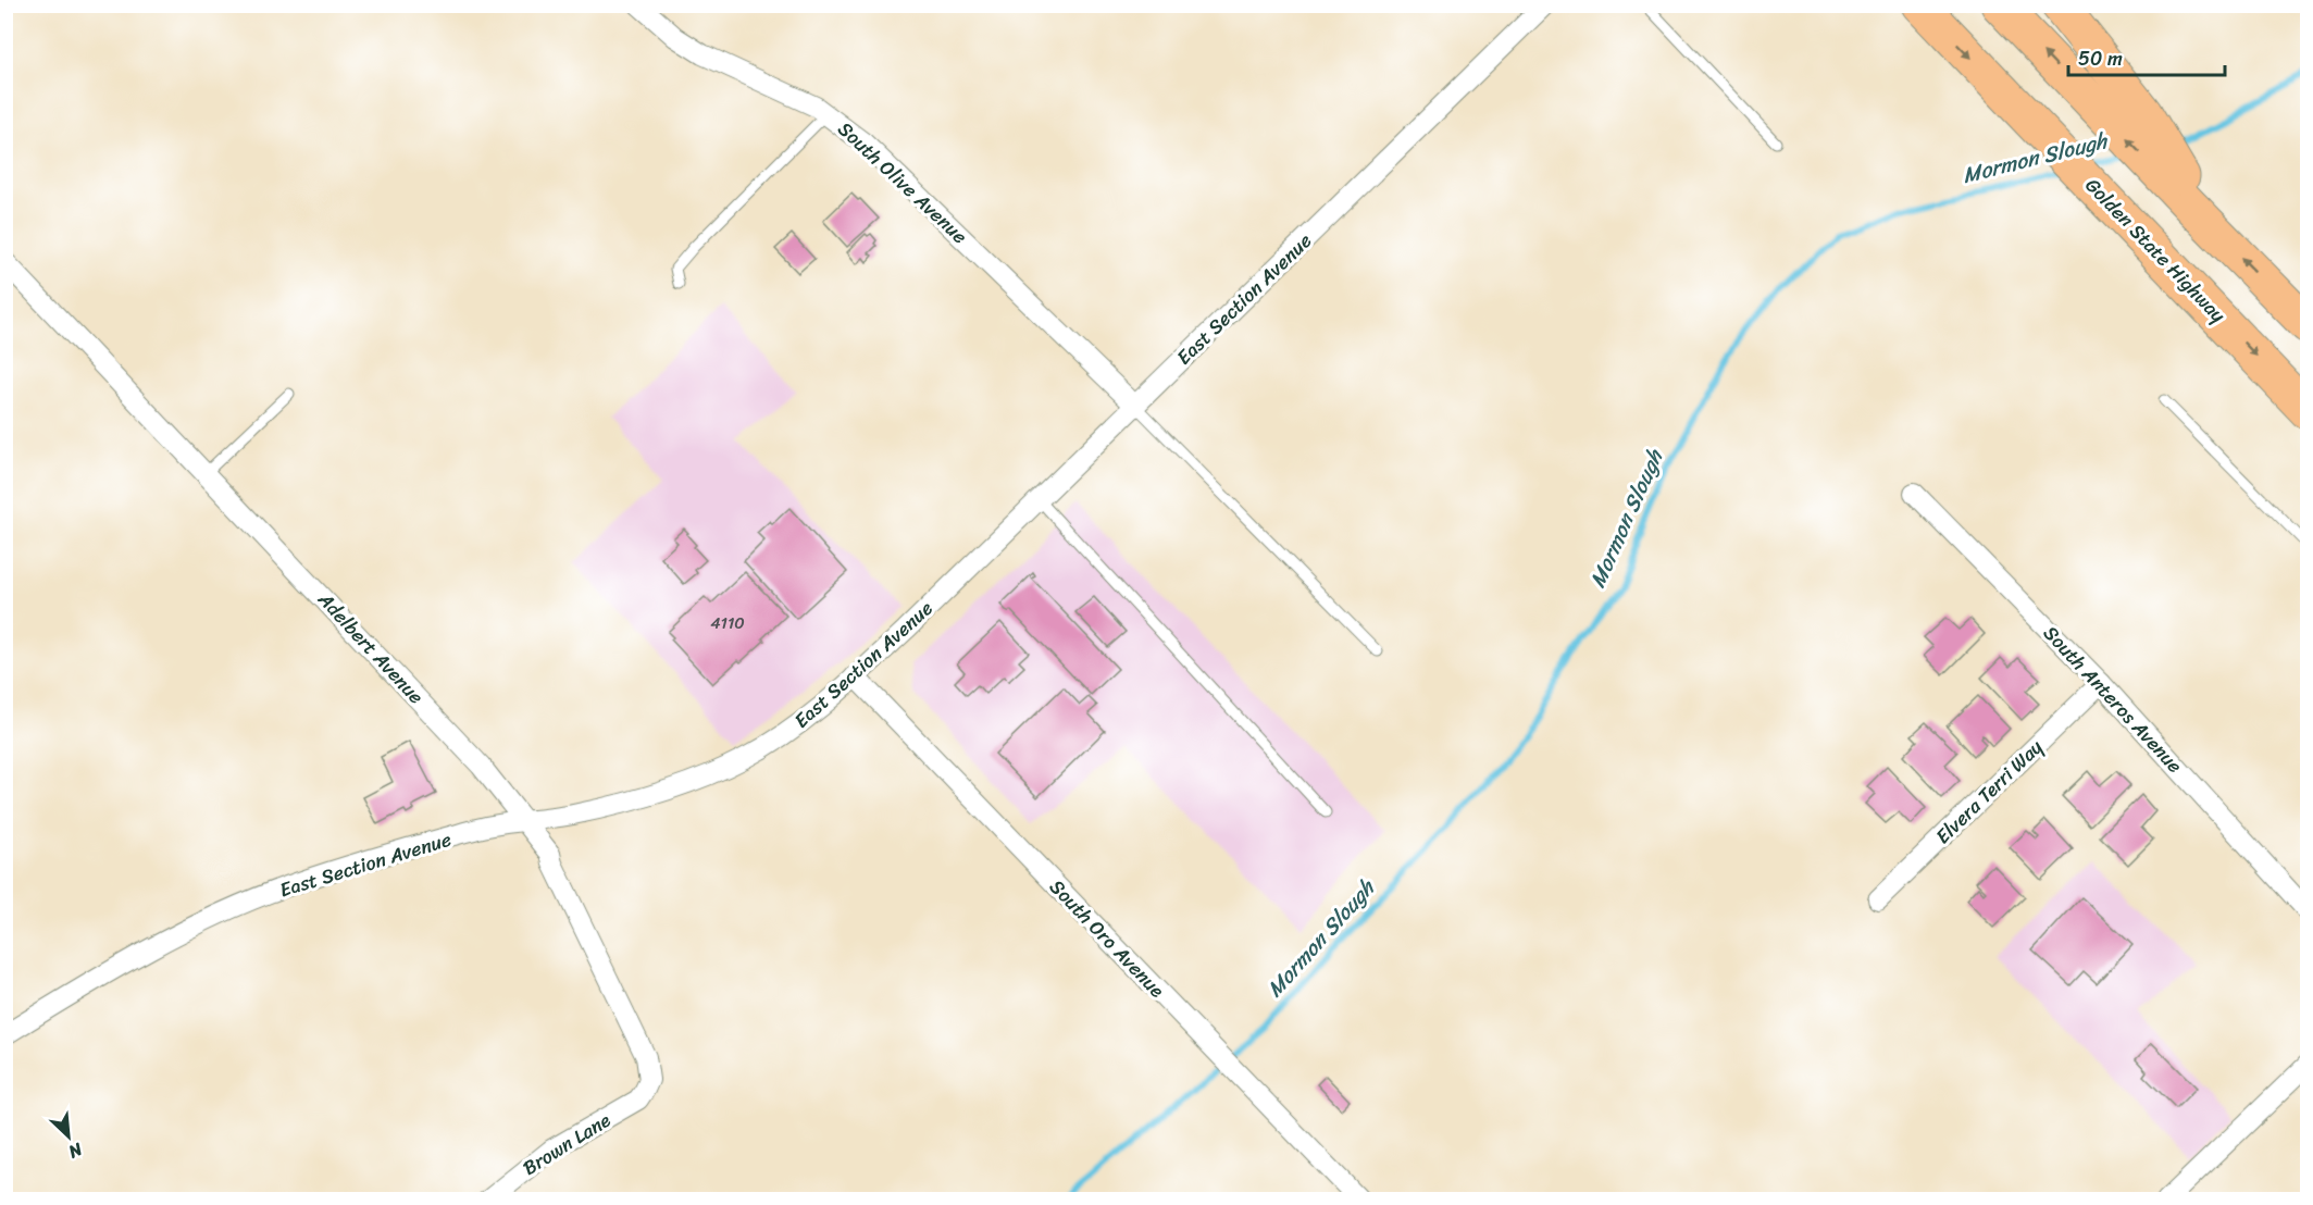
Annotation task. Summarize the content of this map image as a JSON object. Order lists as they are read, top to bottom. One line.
{"streets":{"highway":["Golden State Highway"],"street":["South Olive Avenue","East Section Avenue","Adelbert Avenue","South Anteros Avenue","Elvera Terri Way","South Oro Avenue","Brown Lane"]},"crossings":[["South Olive Avenue","East Section Avenue"],["East Section Avenue","Adelbert Avenue"],["East Section Avenue","South Oro Avenue"],["Adelbert Avenue","Brown Lane"],["South Anteros Avenue","Elvera Terri Way"]],"water":["Mormon Slough"],"house_numbers":["4110"],"scale_bar":"50 m","north":"bottom right"}
